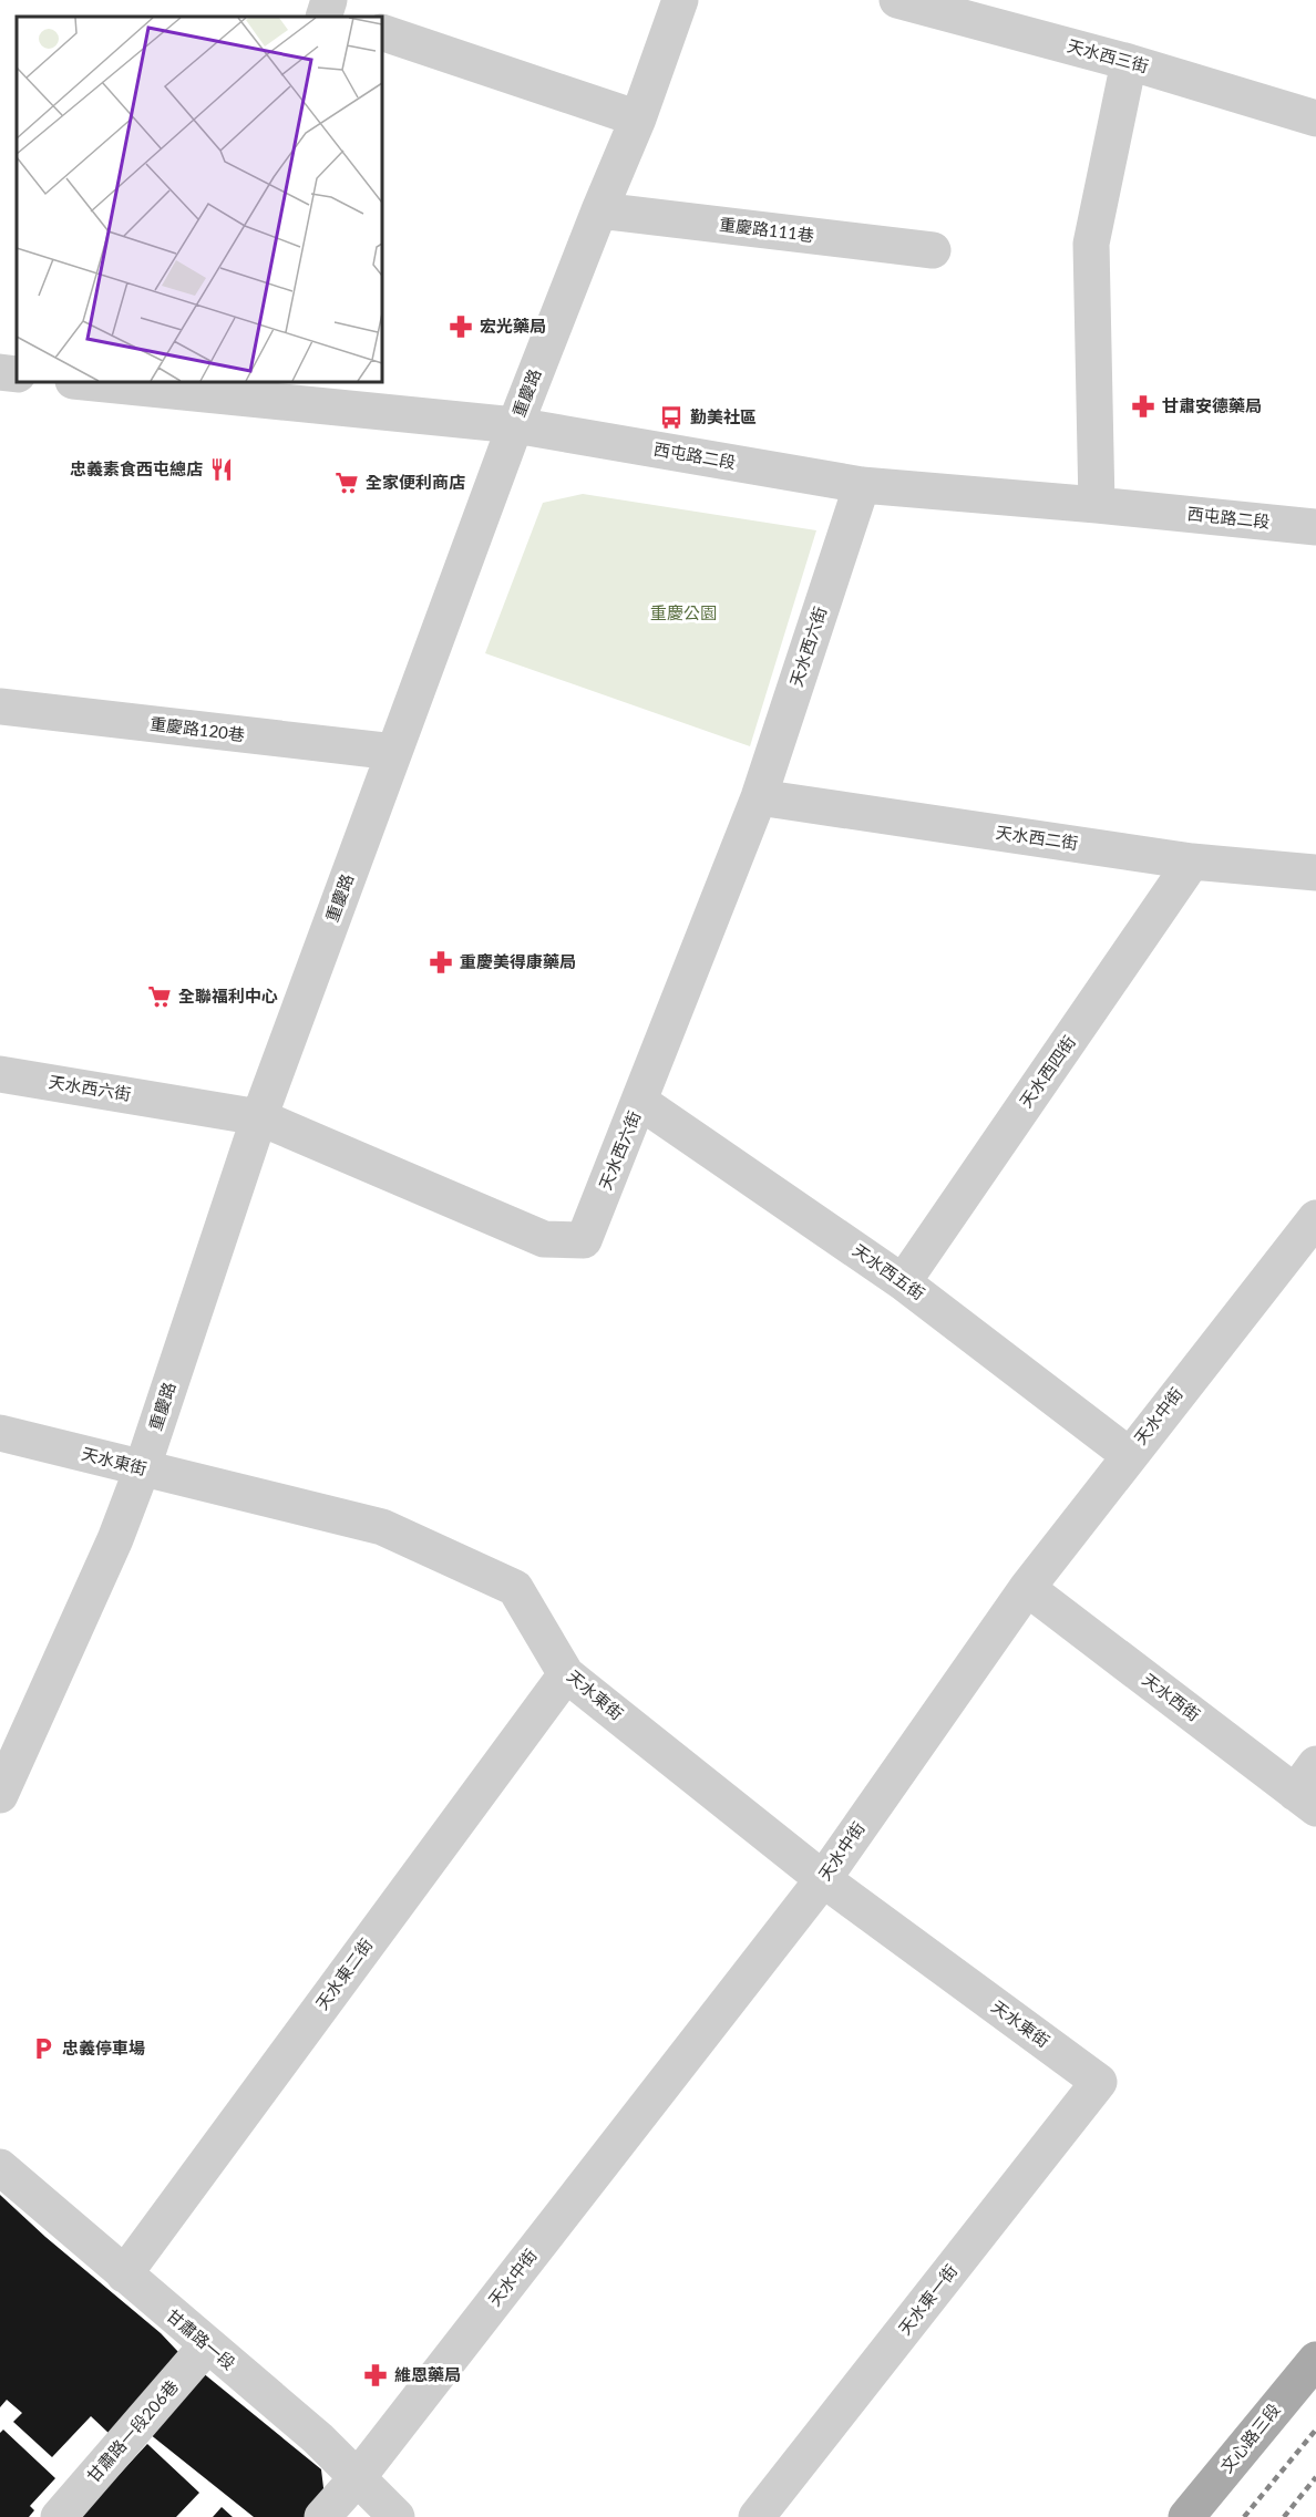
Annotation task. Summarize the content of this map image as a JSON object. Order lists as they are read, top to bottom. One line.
{"streets":{"main road":["文心路三段"],"street":["天水西三街","重慶路111巷","重慶路","西屯路二段","天水西六街","重慶路120巷","天水西二街","天水西四街","天水西五街","天水中街","天水東街","天水西街","天水東二街","天水東一街","甘肅路一段","甘肅路一段206巷"]},"crossings":[["重慶路111巷","重慶路"],["重慶路","西屯路二段"],["重慶路","天水西六街"],["重慶路","重慶路120巷"],["重慶路","天水東街"],["西屯路二段","天水西六街"],["天水西六街","天水西二街"],["天水西六街","天水西五街"],["天水西二街","天水西四街"],["天水西四街","天水西五街"],["天水西五街","天水中街"],["天水中街","天水東街"],["天水中街","天水西街"],["天水中街","甘肅路一段"],["天水東街","天水東二街"],["天水東街","天水東一街"],["天水東二街","甘肅路一段"],["甘肅路一段","甘肅路一段206巷"]],"parks":["重慶公園"],"places":{"pharmacy":["宏光藥局","甘肅安德藥局","重慶美得康藥局","維恩藥局"],"bus stop":["勤美社區"],"restaurant":["忠義素食西屯總店"],"supermarket":["全家便利商店","全聯福利中心"],"parking":["忠義停車場"]}}
